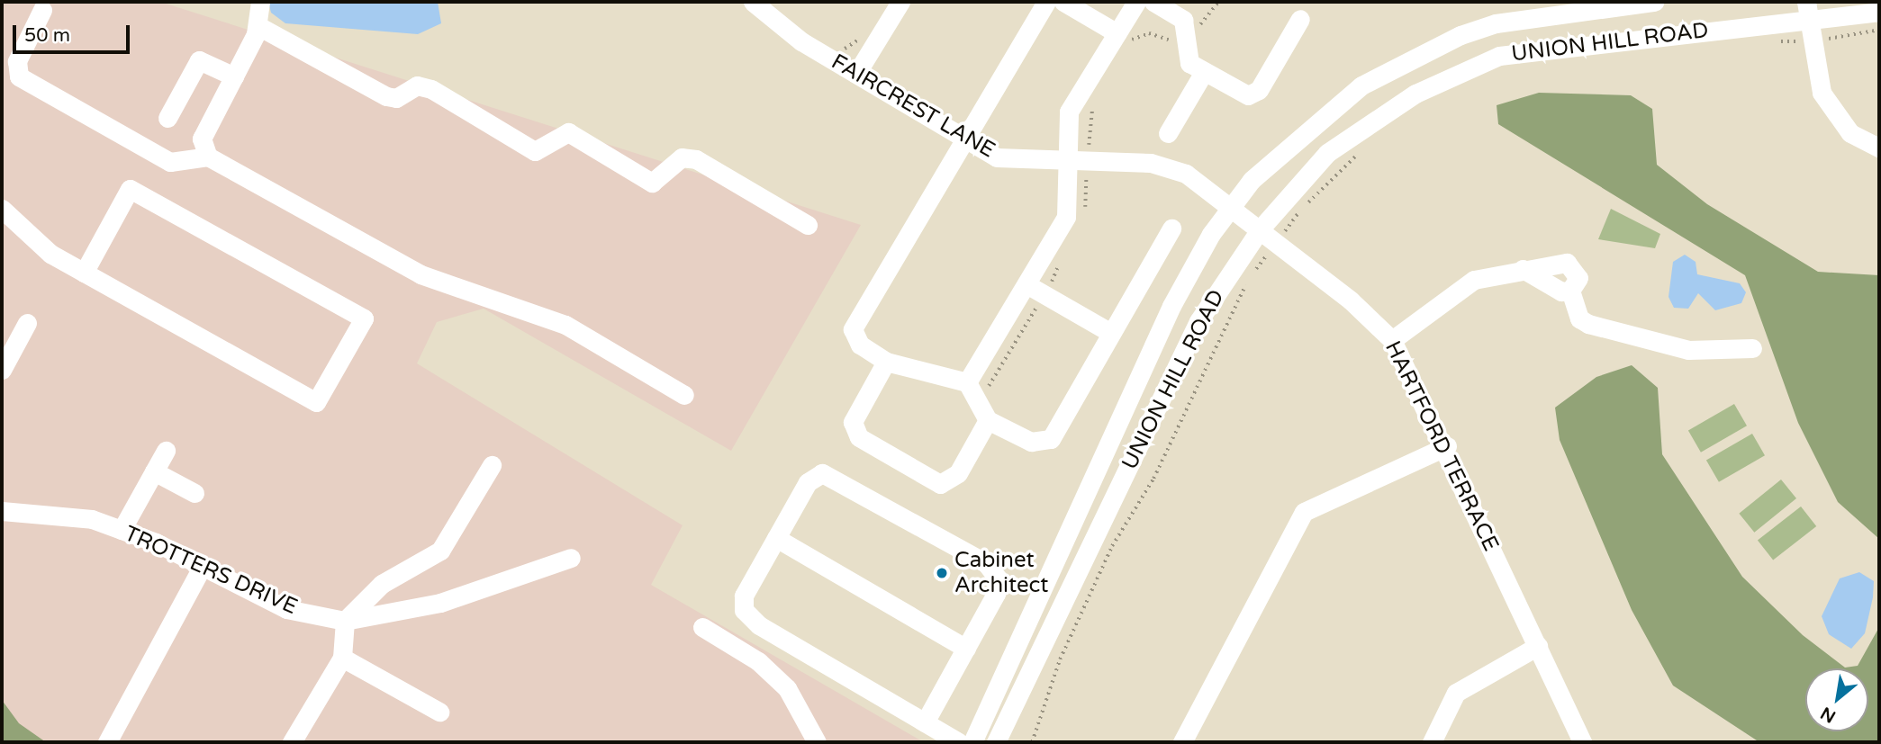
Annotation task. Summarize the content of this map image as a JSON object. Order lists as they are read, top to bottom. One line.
{"streets":{"street":["UNION HILL ROAD","FAIRCREST LANE","HARTFORD TERRACE","TROTTERS DRIVE"]},"crossings":[["UNION HILL ROAD","FAIRCREST LANE"],["UNION HILL ROAD","HARTFORD TERRACE"],["FAIRCREST LANE","HARTFORD TERRACE"]],"places":["Cabinet Architect"],"scale_bar":"50 m","north":"bottom left"}
